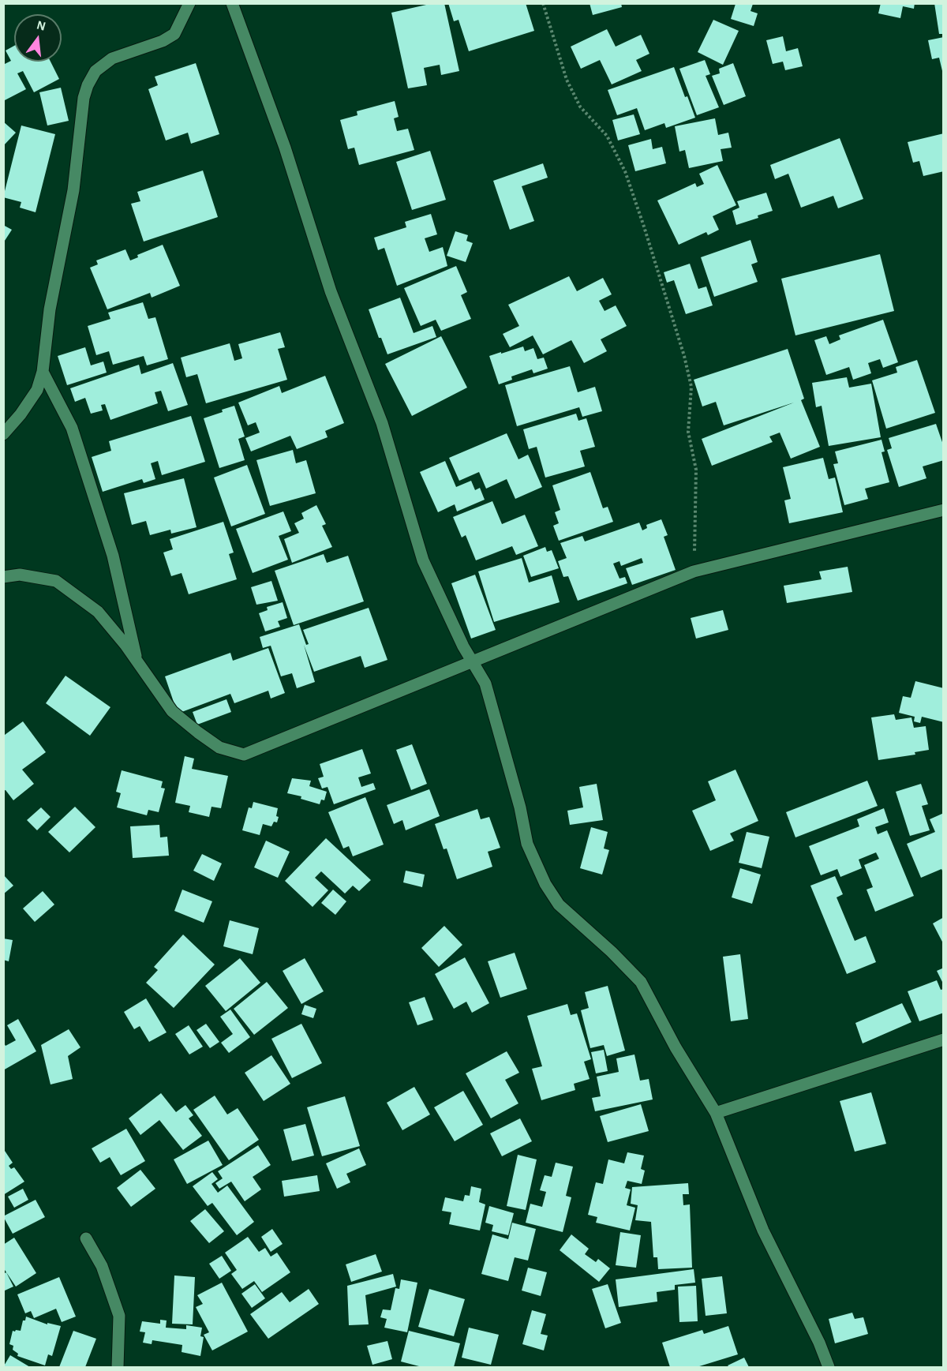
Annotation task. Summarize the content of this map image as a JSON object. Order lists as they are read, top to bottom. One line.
{"north":"top"}
